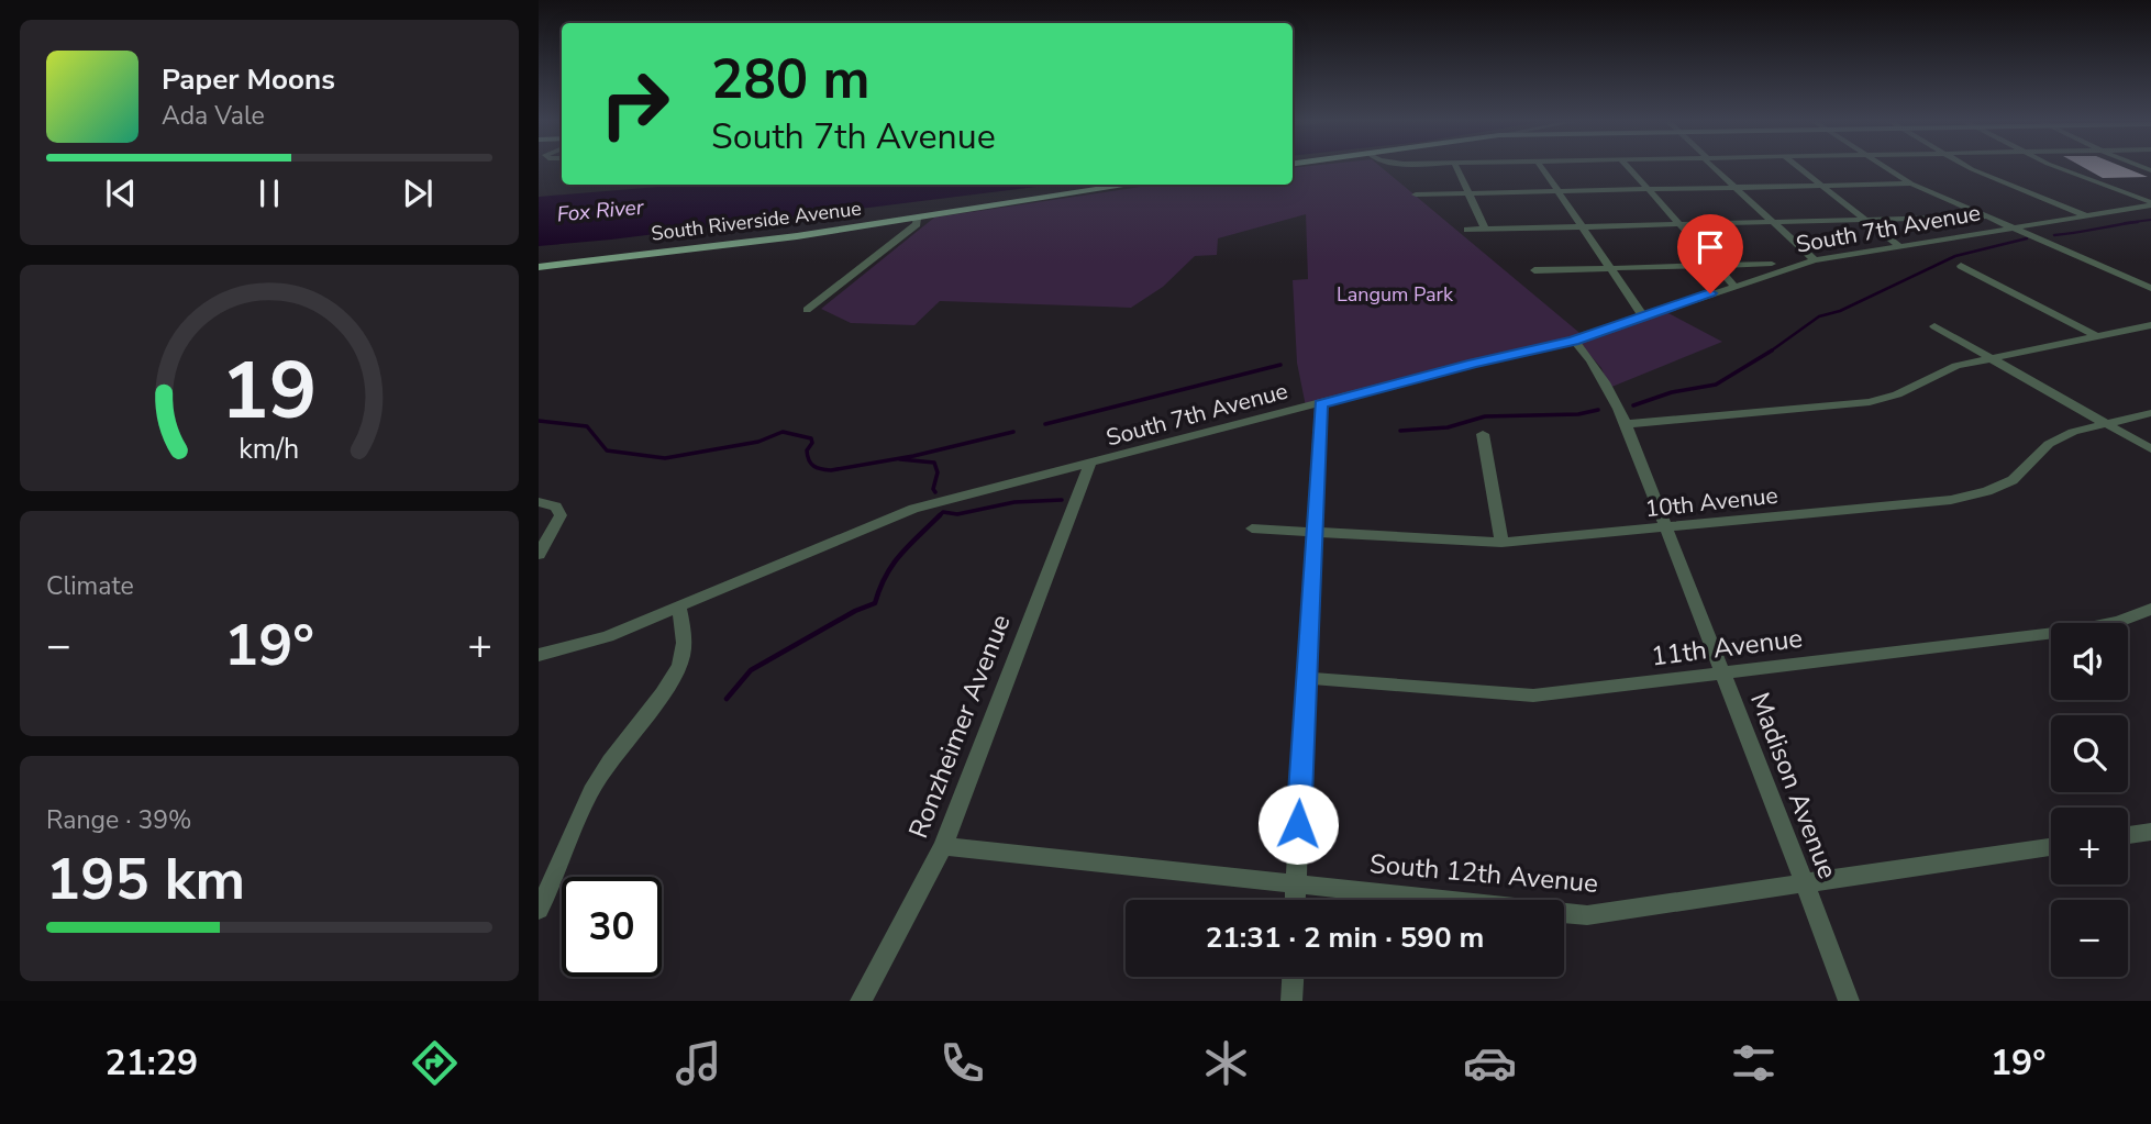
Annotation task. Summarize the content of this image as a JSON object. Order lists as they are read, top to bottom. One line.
{"streets":{"main road":["South Riverside Avenue"],"street":["South 7th Avenue","10th Avenue","11th Avenue","Ronzheimer Avenue","Madison Avenue","South 12th Avenue"]},"crossings":[["South 7th Avenue","Ronzheimer Avenue"],["South 7th Avenue","Madison Avenue"],["10th Avenue","Madison Avenue"],["11th Avenue","Madison Avenue"],["Ronzheimer Avenue","South 12th Avenue"],["Madison Avenue","South 12th Avenue"]],"water":["Fox River"],"parks":["Langum Park"],"page":{"turn":["280 m","South 7th Avenue"],"song":["Paper Moons","Ada Vale"],"tile":["Climate",["Range · 39%","195 km"]],"heat":["−","19°","+"],"map_buttons":["+","−"],"limit":"30","trip":"21:31 · 2 min · 590 m","tabs":["21:29","19°"],"gauge":["19","km/h"]}}
